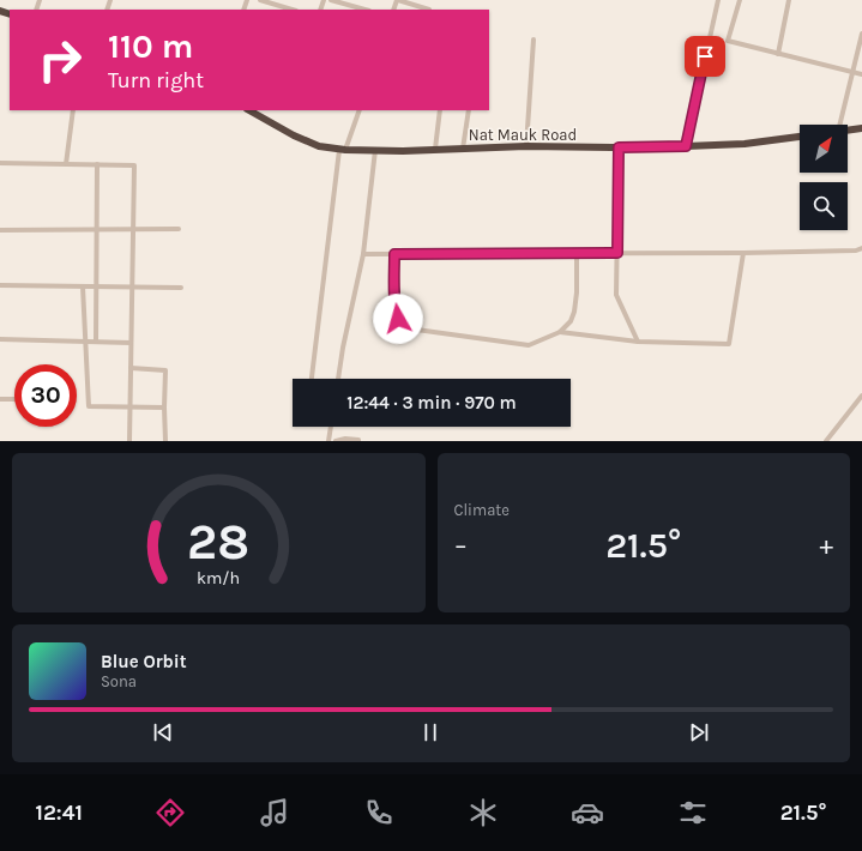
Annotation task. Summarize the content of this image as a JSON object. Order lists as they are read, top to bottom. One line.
{"streets":{"highway":["Nat Mauk Road"]},"north":"top right","page":{"turn":["110 m","Turn right"],"limit":"30","trip":"12:44 · 3 min · 970 m","tile":"Climate","heat":["−","21.5°","+"],"song":["Blue Orbit","Sona"],"tabs":["12:41","21.5°"],"gauge":["28","km/h"]}}
